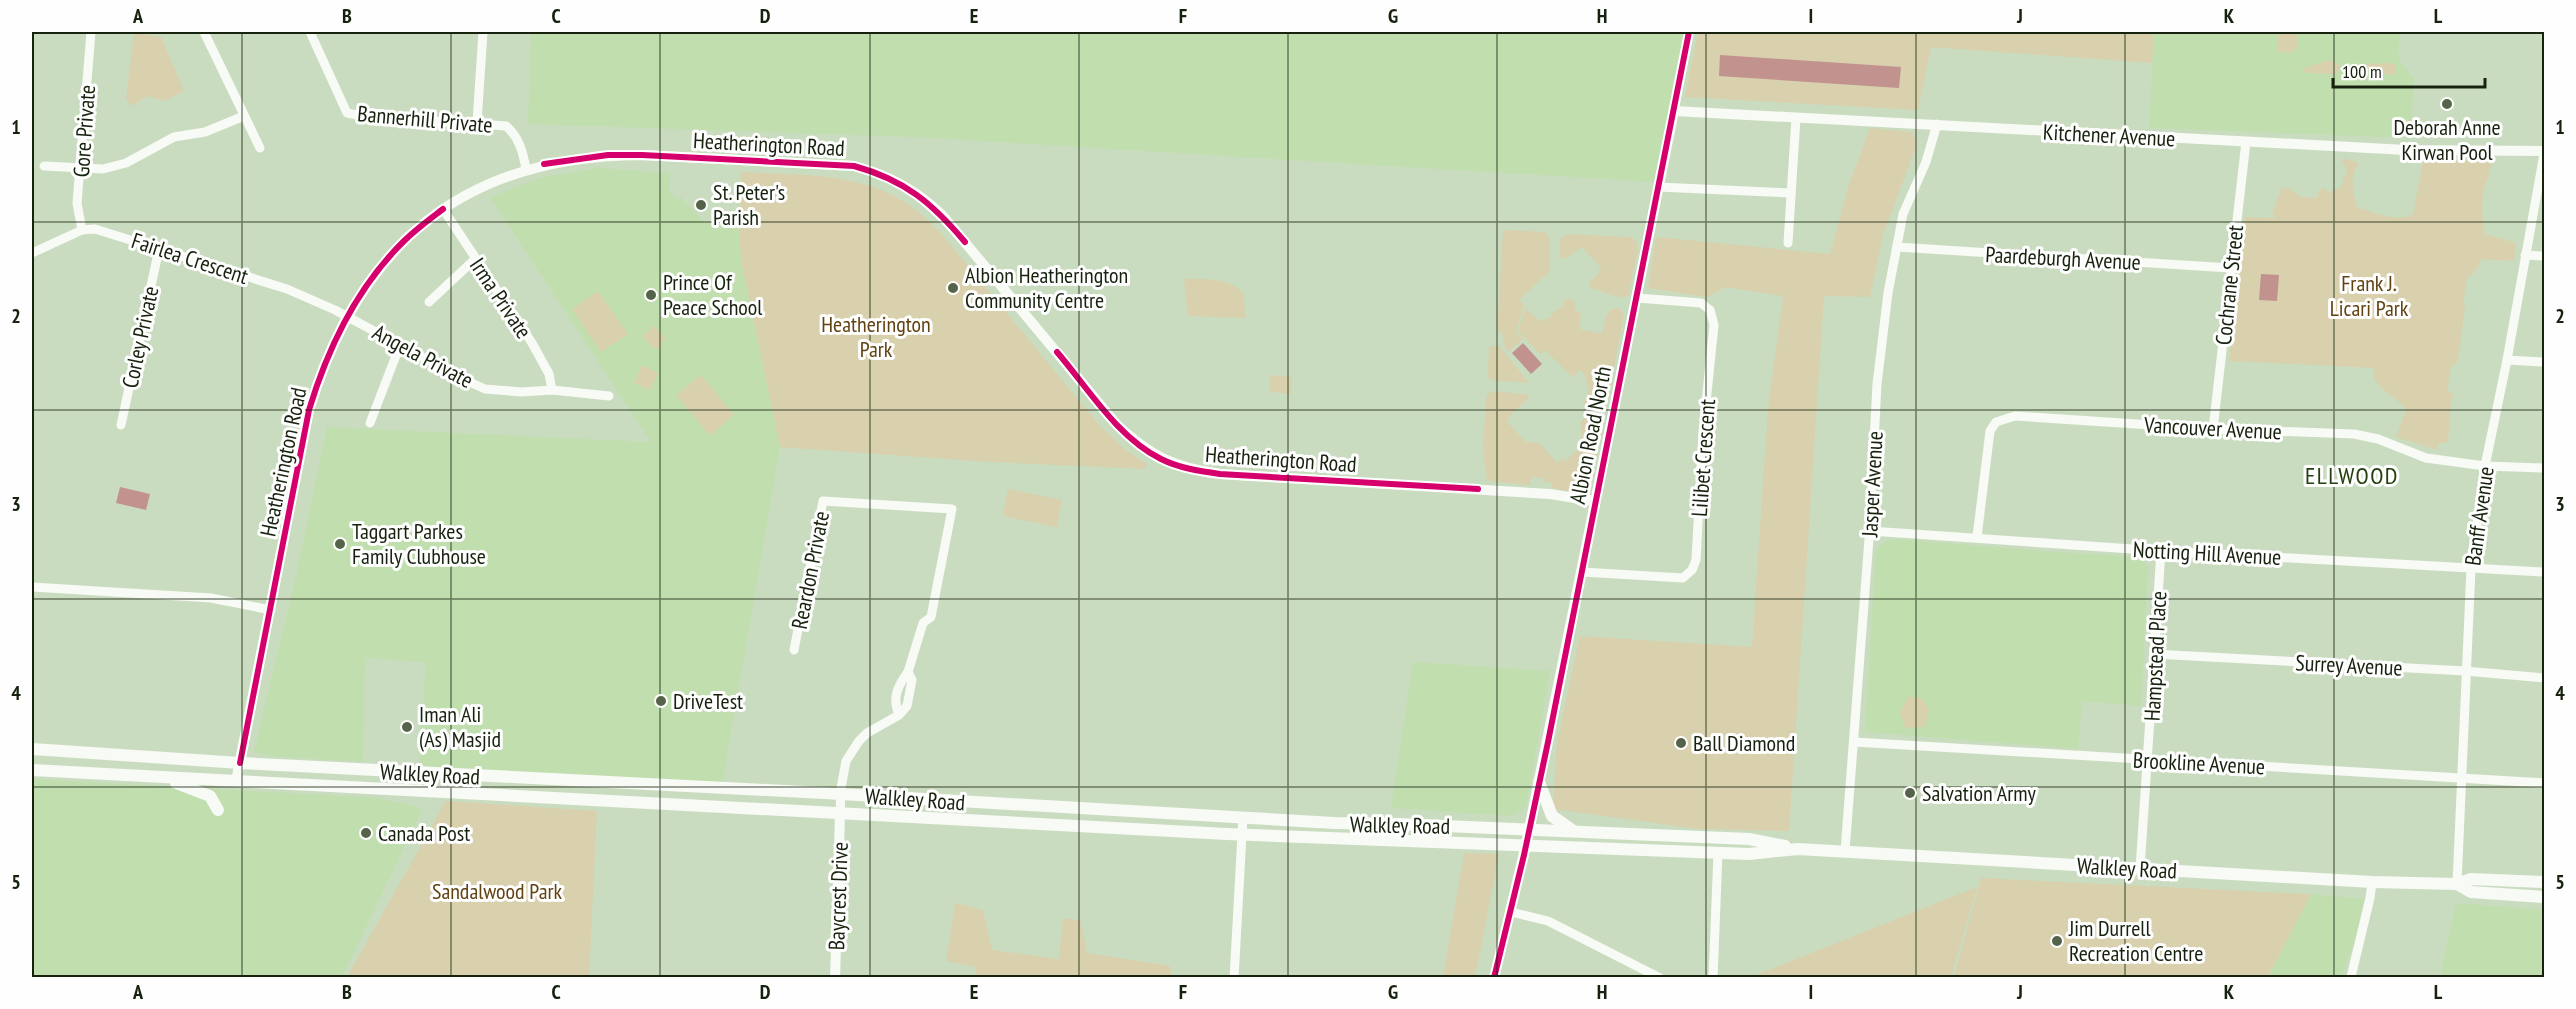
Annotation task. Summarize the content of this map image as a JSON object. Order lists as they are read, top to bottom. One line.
{"streets":{"main road":["Walkley Road"],"street":["Bannerhill Private","Gore Private","Kitchener Avenue","Heatherington Road","Fairlea Crescent","Paardeburgh Avenue","Cochrane Street","Irma Private","Corley Private","Angela Private","Vancouver Avenue","Albion Road North","Lilibet Crescent","Jasper Avenue","Banff Avenue","Notting Hill Avenue","Reardon Private","Hampstead Place","Surrey Avenue","Brookline Avenue","Baycrest Drive"]},"crossings":[["Bannerhill Private","Heatherington Road"],["Gore Private","Fairlea Crescent"],["Kitchener Avenue","Cochrane Street"],["Kitchener Avenue","Albion Road North"],["Kitchener Avenue","Jasper Avenue"],["Kitchener Avenue","Banff Avenue"],["Heatherington Road","Fairlea Crescent"],["Heatherington Road","Irma Private"],["Heatherington Road","Angela Private"],["Heatherington Road","Albion Road North"],["Heatherington Road","Walkley Road"],["Fairlea Crescent","Corley Private"],["Fairlea Crescent","Angela Private"],["Paardeburgh Avenue","Cochrane Street"],["Paardeburgh Avenue","Jasper Avenue"],["Cochrane Street","Vancouver Avenue"],["Irma Private","Angela Private"],["Vancouver Avenue","Banff Avenue"],["Vancouver Avenue","Notting Hill Avenue"],["Albion Road North","Lilibet Crescent"],["Albion Road North","Walkley Road"],["Jasper Avenue","Notting Hill Avenue"],["Jasper Avenue","Brookline Avenue"],["Jasper Avenue","Walkley Road"],["Banff Avenue","Notting Hill Avenue"],["Banff Avenue","Surrey Avenue"],["Banff Avenue","Brookline Avenue"],["Banff Avenue","Walkley Road"],["Notting Hill Avenue","Hampstead Place"],["Hampstead Place","Surrey Avenue"],["Hampstead Place","Brookline Avenue"],["Hampstead Place","Walkley Road"],["Walkley Road","Baycrest Drive"]],"districts":["ELLWOOD"],"parks":["Frank J. Licari Park","Heatherington Park","Sandalwood Park"],"places":["Deborah Anne Kirwan Pool","St. Peter's Parish","Albion Heatherington Community Centre","Prince Of Peace School","Taggart Parkes Family Clubhouse","DriveTest","Iman Ali (As) Masjid","Ball Diamond","Salvation Army","Canada Post","Jim Durrell Recreation Centre"],"scale_bar":"100 m","grid":{"columns":["A","B","C","D","E","F","G","H","I","J","K","L"],"rows":["1","2","3","4","5"]}}
